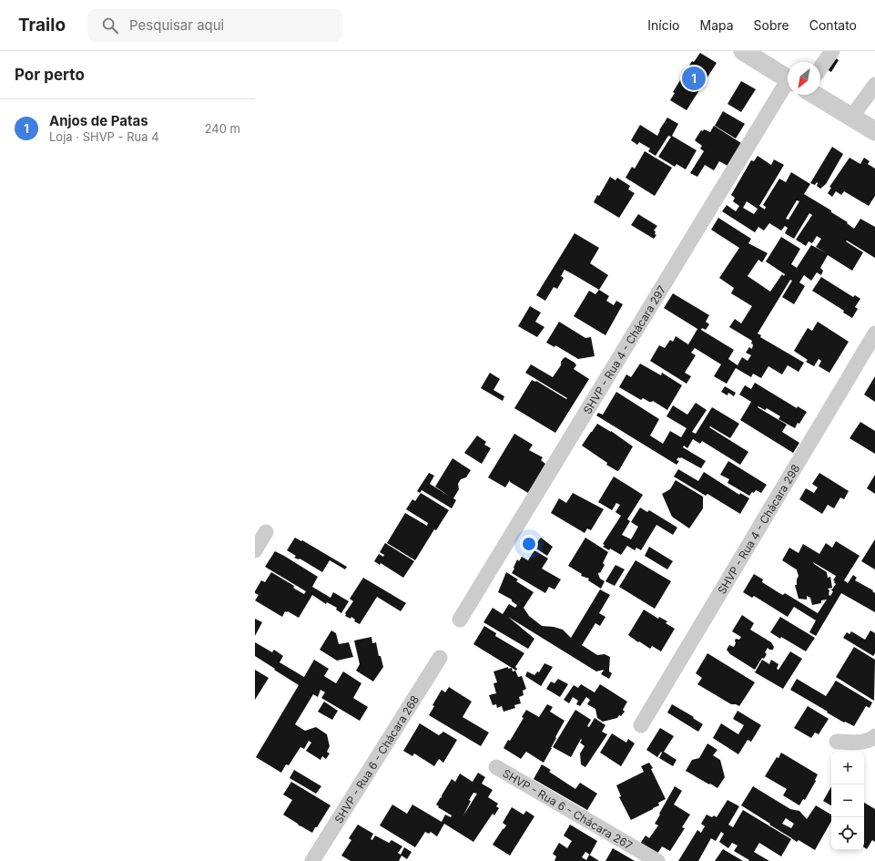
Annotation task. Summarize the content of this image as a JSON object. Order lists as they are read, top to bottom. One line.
{"streets":{"street":["SHVP - Rua 4 - Chácara 297","SHVP - Rua 4 - Chácara 298","SHVP - Rua 6 - Chácara 268","SHVP - Rua 6 - Chácara 267"]},"north":"bottom left","page":{"header":"Trailo","search":"Pesquisar aqui","nav":["Início","Mapa","Sobre","Contato"],"heading":"Por perto","pins":"1","list":[{"mark":"1","name":"Anjos de Patas","note":"Loja · SHVP - Rua 4","value":"240 m"}],"map_buttons":["+","−"]}}
